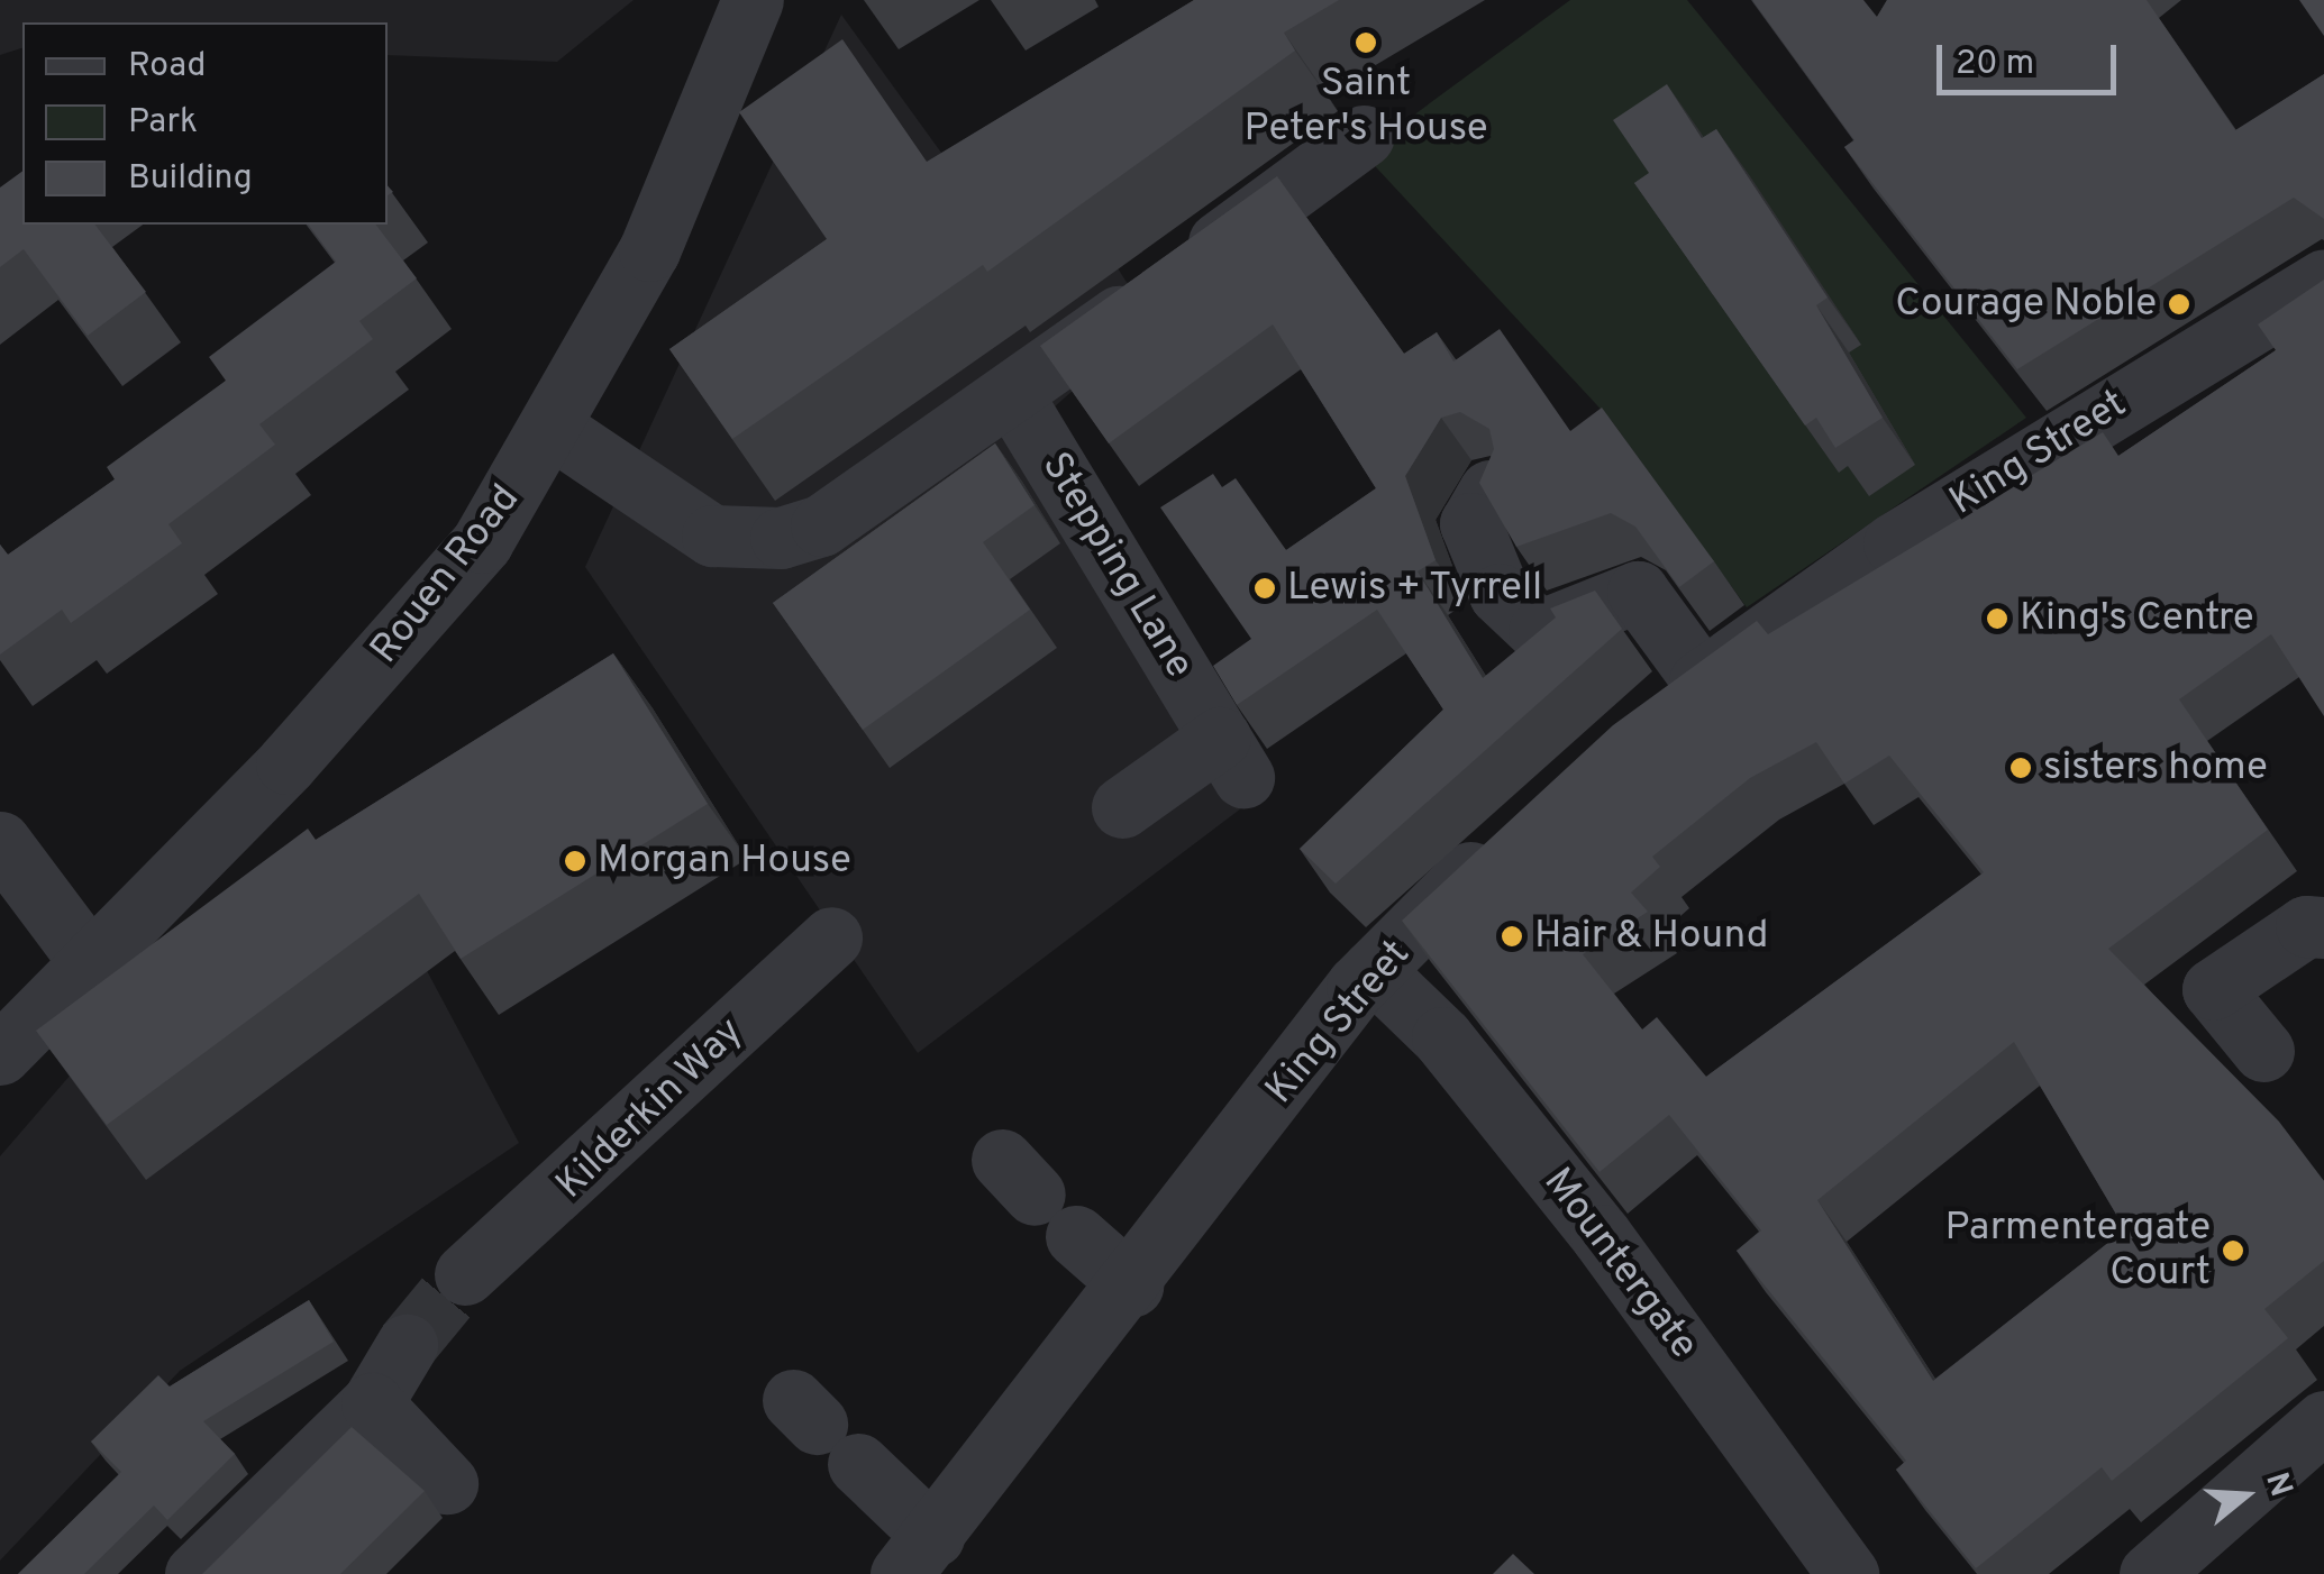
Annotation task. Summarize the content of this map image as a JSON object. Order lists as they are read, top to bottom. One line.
{"streets":{"street":["King Street","Stepping Lane","Rouen Road","Kilderkin Way","Mountergate"]},"crossings":[["King Street","Mountergate"]],"places":["Saint Peter's House","Courage Noble","Lewis + Tyrrell","King's Centre","sisters home","Morgan House","Hair & Hound","Parmentergate Court"],"legend":["Road","Park","Building"],"scale_bar":"20 m","north":"right"}
